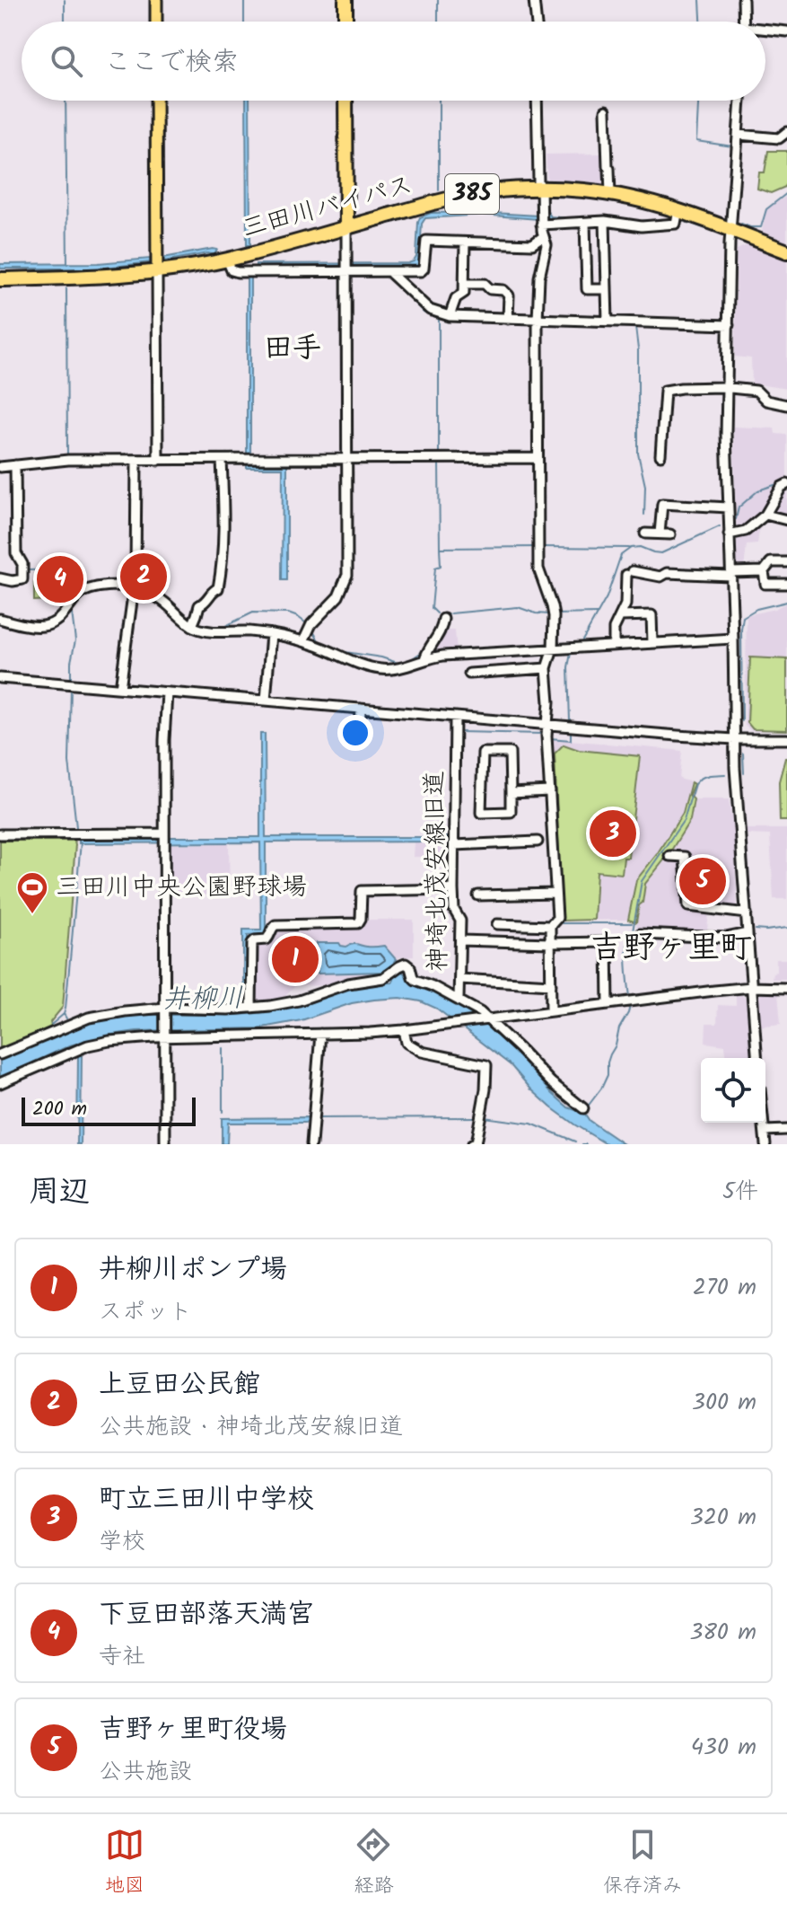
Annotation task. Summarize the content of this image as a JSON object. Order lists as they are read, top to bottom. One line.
{"streets":{"highway":["385","三田川バイパス"],"street":["神埼北茂安線旧道"]},"districts":["田手","吉野ヶ里町"],"water":["井柳川"],"places":{"sports":["三田川中央公園野球場"]},"scale_bar":"200 m","page":{"search":"ここで検索","pins":["2","4","3","5","1"],"scale":"200 m","heading":["周辺","5件"],"list":[{"mark":"1","name":"井柳川ポンプ場","note":"スポット","value":"270 m"},{"mark":"2","name":"上豆田公民館","note":"公共施設 · 神埼北茂安線旧道","value":"300 m"},{"mark":"3","name":"町立三田川中学校","note":"学校","value":"320 m"},{"mark":"4","name":"下豆田部落天満宮","note":"寺社","value":"380 m"},{"mark":"5","name":"吉野ヶ里町役場","note":"公共施設","value":"430 m"}],"nav":["地図","経路","保存済み"]}}
